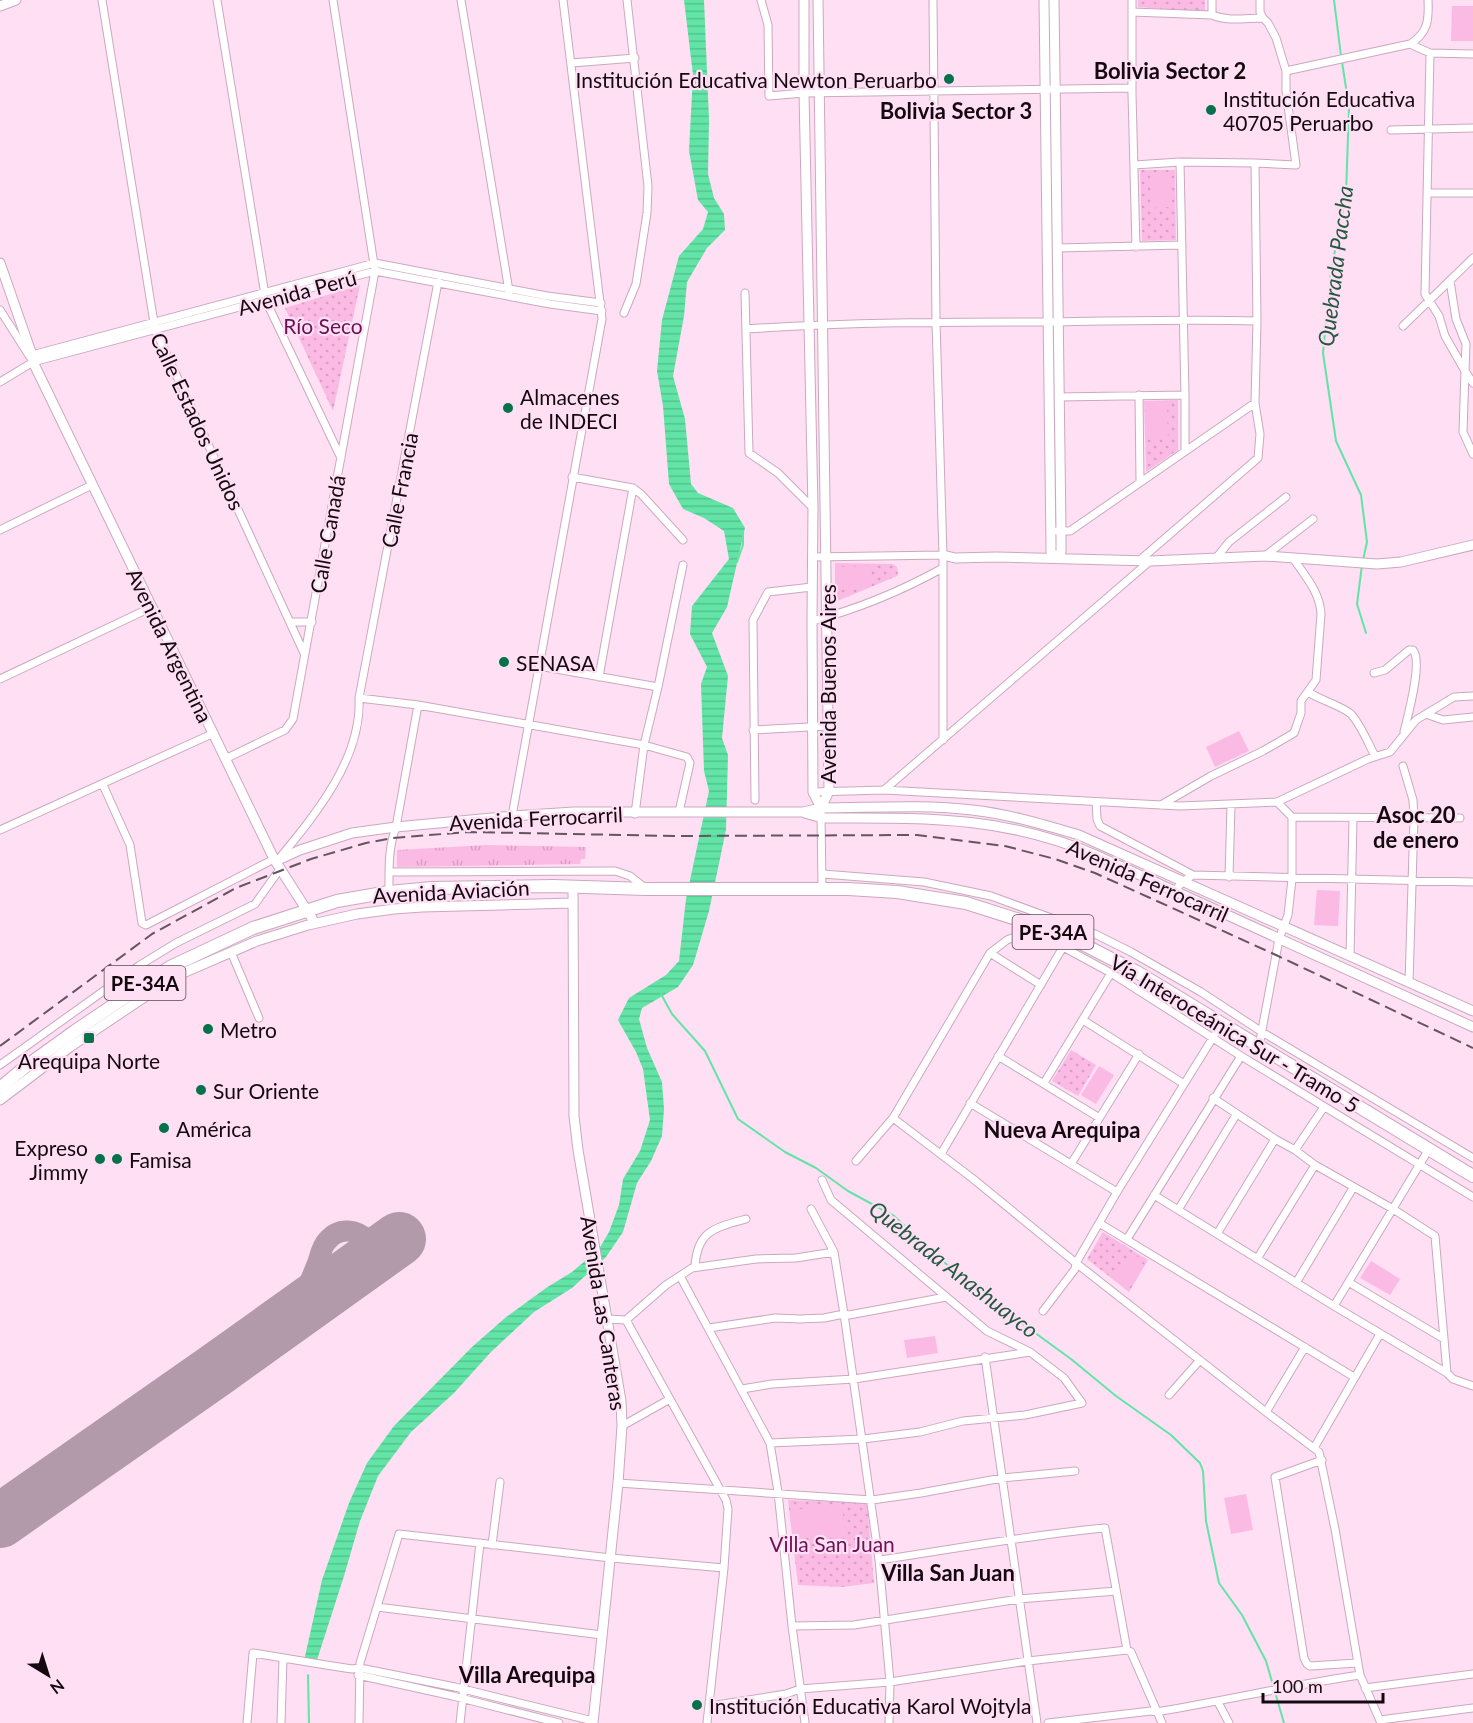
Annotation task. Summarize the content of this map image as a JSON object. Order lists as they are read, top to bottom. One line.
{"streets":{"highway":["Avenida Aviación","PE-34A","Vía Interoceánica Sur - Tramo 5"],"street":["Avenida Perú","Calle Estados Unidos","Calle Francia","Calle Canadá","Avenida Argentina","Avenida Buenos Aires","Avenida Ferrocarril","Avenida Las Canteras"]},"crossings":[["Avenida Perú","Calle Estados Unidos"],["Avenida Perú","Calle Francia"],["Avenida Perú","Calle Canadá"],["Avenida Perú","Avenida Argentina"],["Calle Estados Unidos","Calle Canadá"],["Calle Francia","Avenida Argentina"],["Calle Francia","Avenida Ferrocarril"],["Calle Canadá","Avenida Argentina"],["Avenida Argentina","Avenida Ferrocarril"],["Avenida Argentina","Avenida Aviación"],["Avenida Buenos Aires","Avenida Ferrocarril"],["Avenida Aviación","Vía Interoceánica Sur - Tramo 5"],["Avenida Aviación","Avenida Las Canteras"]],"districts":["Bolivia Sector 2","Bolivia Sector 3","Asoc 20 de enero","Nueva Arequipa","Villa San Juan","Villa Arequipa"],"water":["Quebrada Paccha","Quebrada Anashuayco"],"parks":["Río Seco","Villa San Juan"],"places":{"other":["Institución Educativa Newton Peruarbo","Institución Educativa 40705 Peruarbo","Almacenes de INDECI","SENASA","Metro","Sur Oriente","América","Expreso Jimmy","Famisa","Institución Educativa Karol Wojtyla"],"transit":["Arequipa Norte"]},"scale_bar":"100 m","north":"bottom right"}
